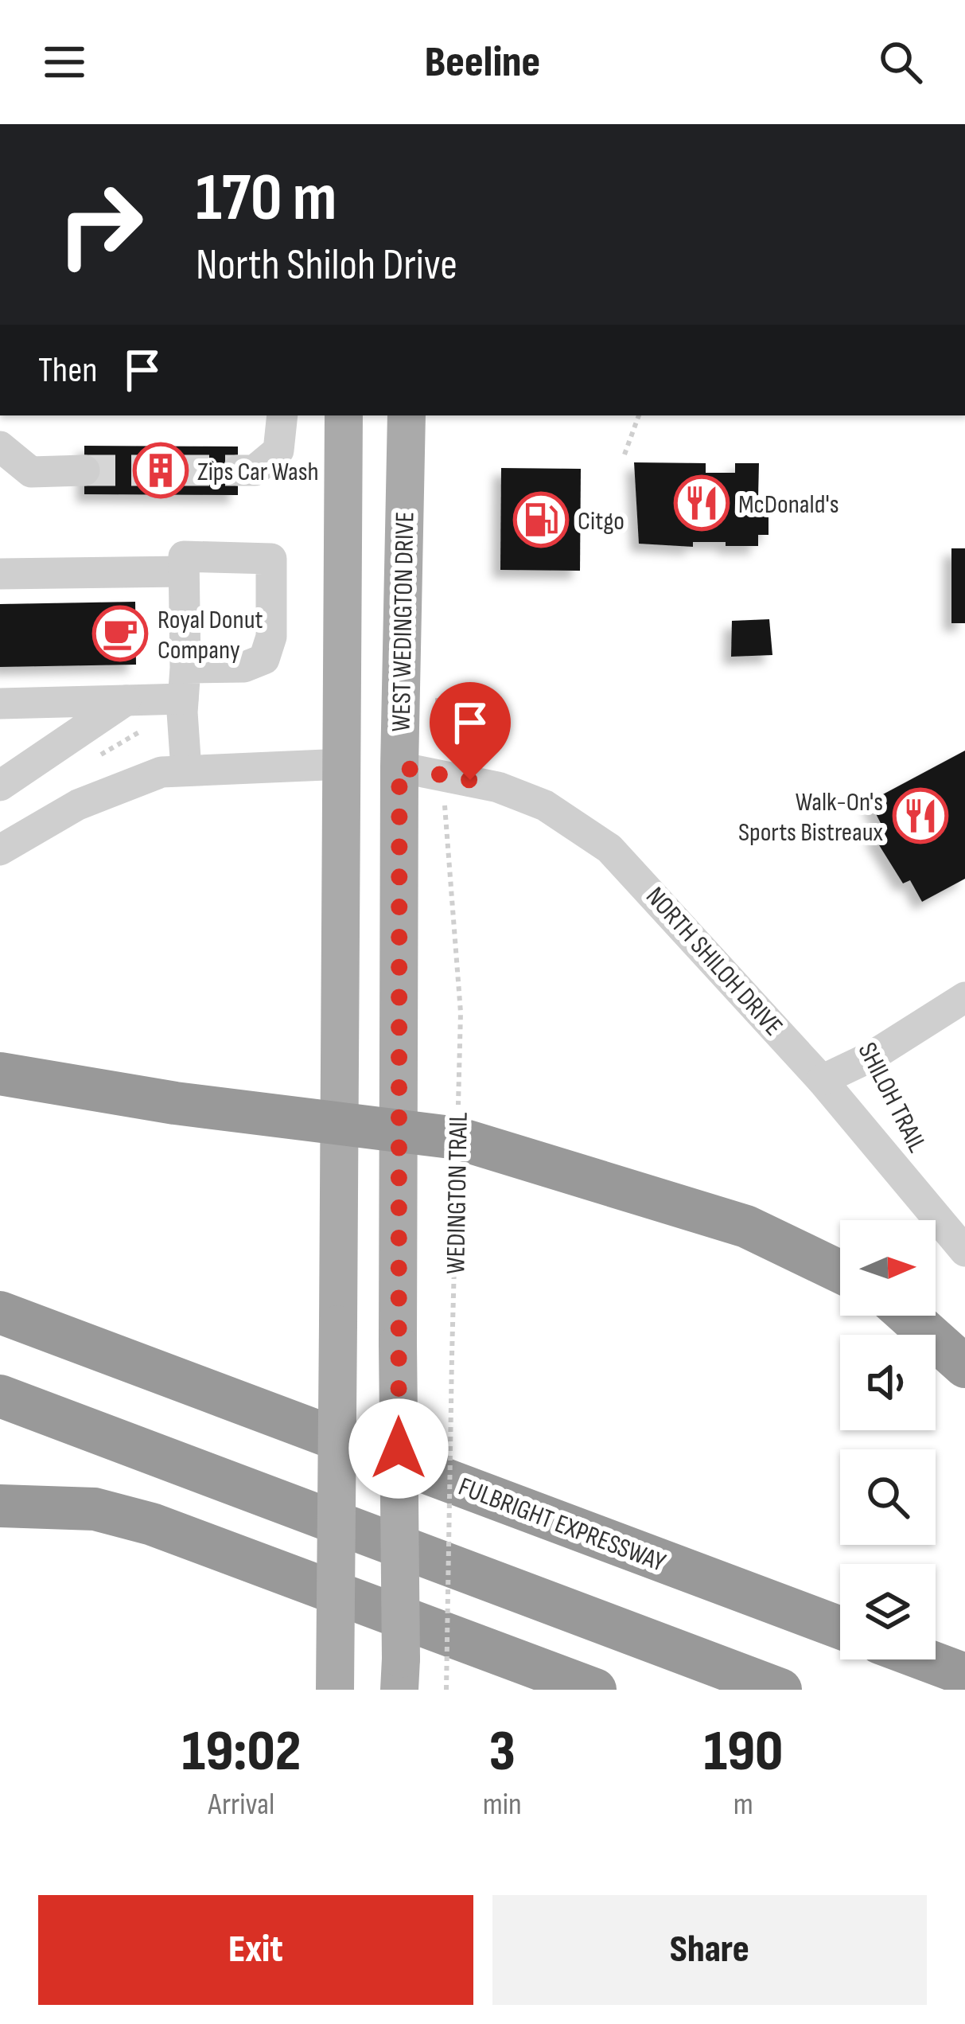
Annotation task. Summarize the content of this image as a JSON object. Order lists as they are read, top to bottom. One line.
{"streets":{"highway":["FULBRIGHT EXPRESSWAY"],"main road":["WEST WEDINGTON DRIVE"],"street":["NORTH SHILOH DRIVE"],"path":["SHILOH TRAIL","WEDINGTON TRAIL"]},"crossings":[["WEST WEDINGTON DRIVE","NORTH SHILOH DRIVE"],["NORTH SHILOH DRIVE","WEDINGTON TRAIL"]],"places":{"building":["Zips Car Wash"],"restaurant":["McDonald's","Walk-On's Sports Bistreaux"],"fuel station":["Citgo"],"cafe":["Royal Donut Company"]},"north":"right","page":{"header":"Beeline","turn":["170 m","North Shiloh Drive"],"then":"Then","eta":["19:02","Arrival","3","min","190","m"],"buttons":["Exit","Share"]}}
